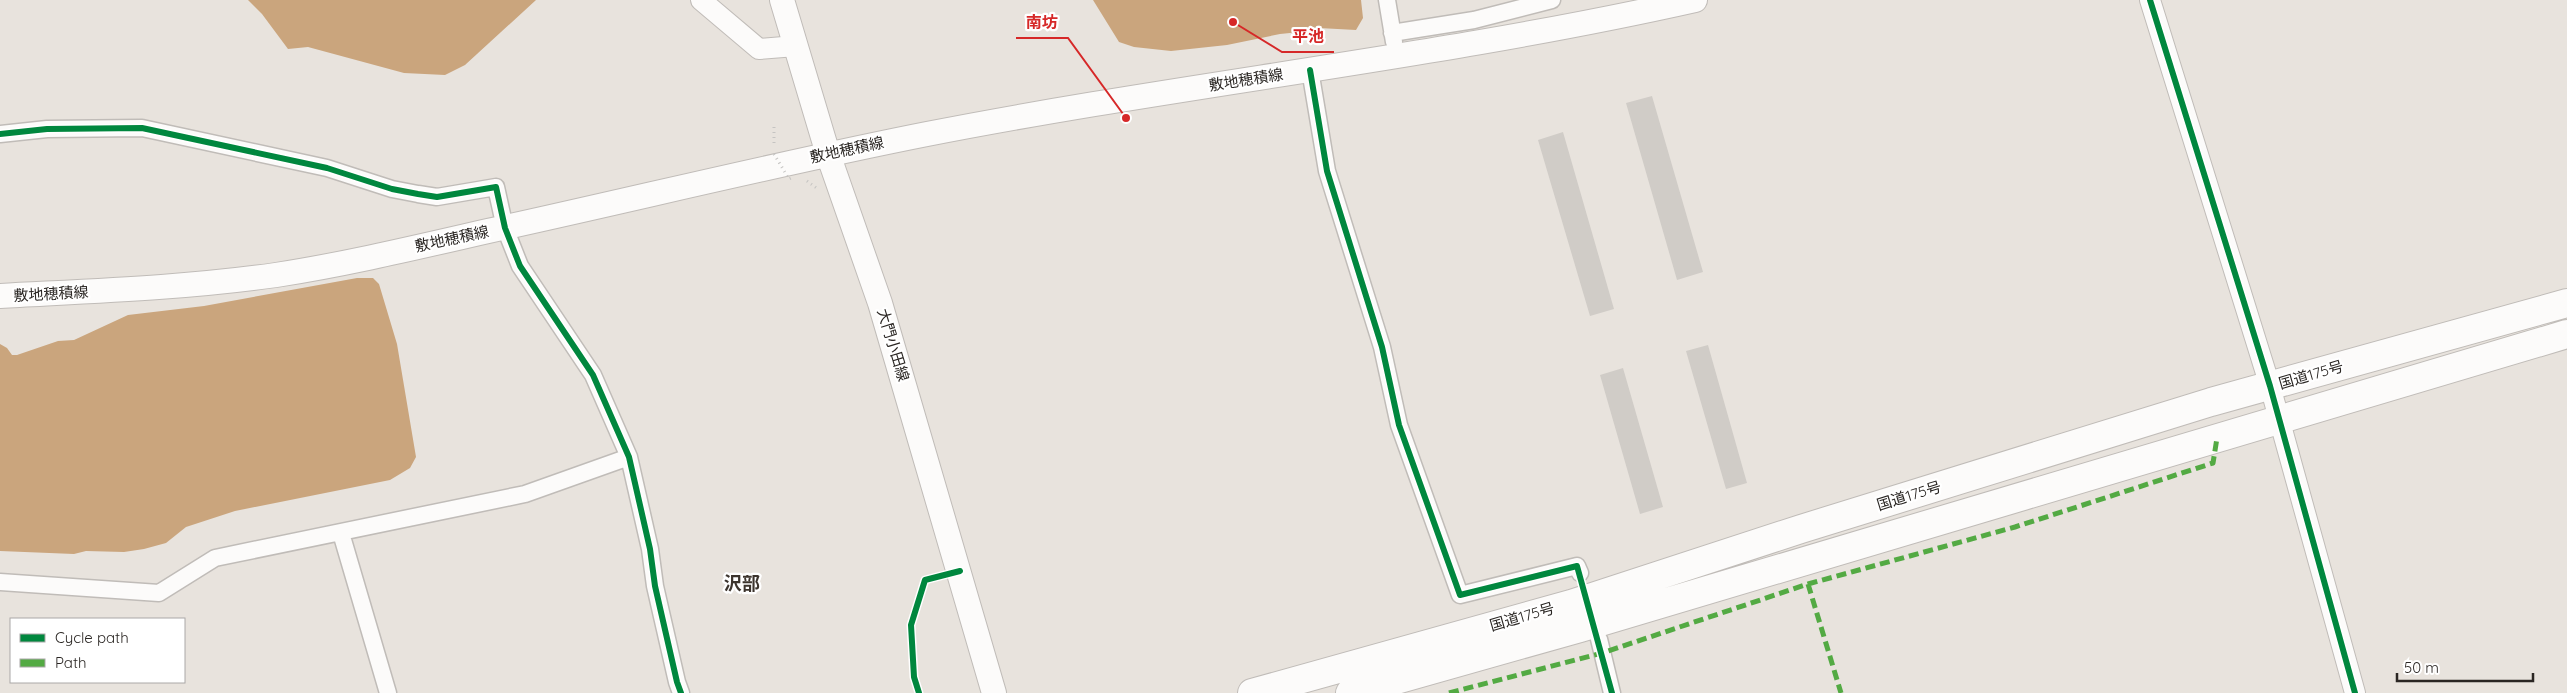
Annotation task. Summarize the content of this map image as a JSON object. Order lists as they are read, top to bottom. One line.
{"streets":{"highway":["国道175号"],"main road":["敷地穂積線","大門小田線"]},"crossings":[["敷地穂積線","大門小田線"]],"districts":["沢部"],"places":["平池","南坊"],"legend":["Cycle path","Path"],"scale_bar":"50 m"}
